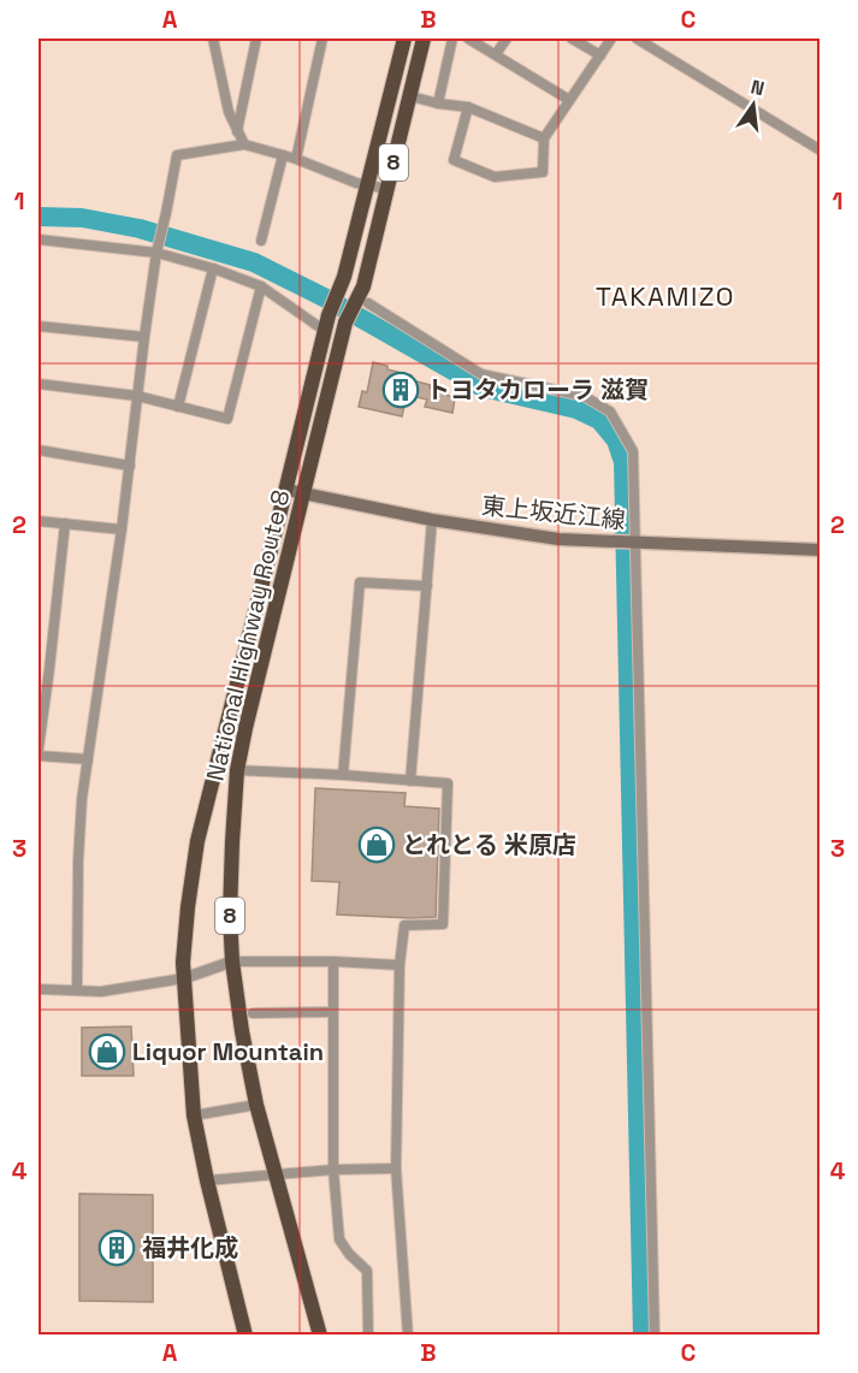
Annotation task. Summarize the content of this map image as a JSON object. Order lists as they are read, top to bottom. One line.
{"streets":{"highway":["8","National Highway Route 8"],"main road":["東上坂近江線"]},"crossings":[["東上坂近江線","National Highway Route 8"]],"districts":["TAKAMIZO"],"places":{"building":["トヨタカローラ 滋賀","福井化成"],"shop":["とれとる 米原店","Liquor Mountain"]},"north":"top","grid":{"columns":["A","B","C"],"rows":["1","2","3","4"]}}
